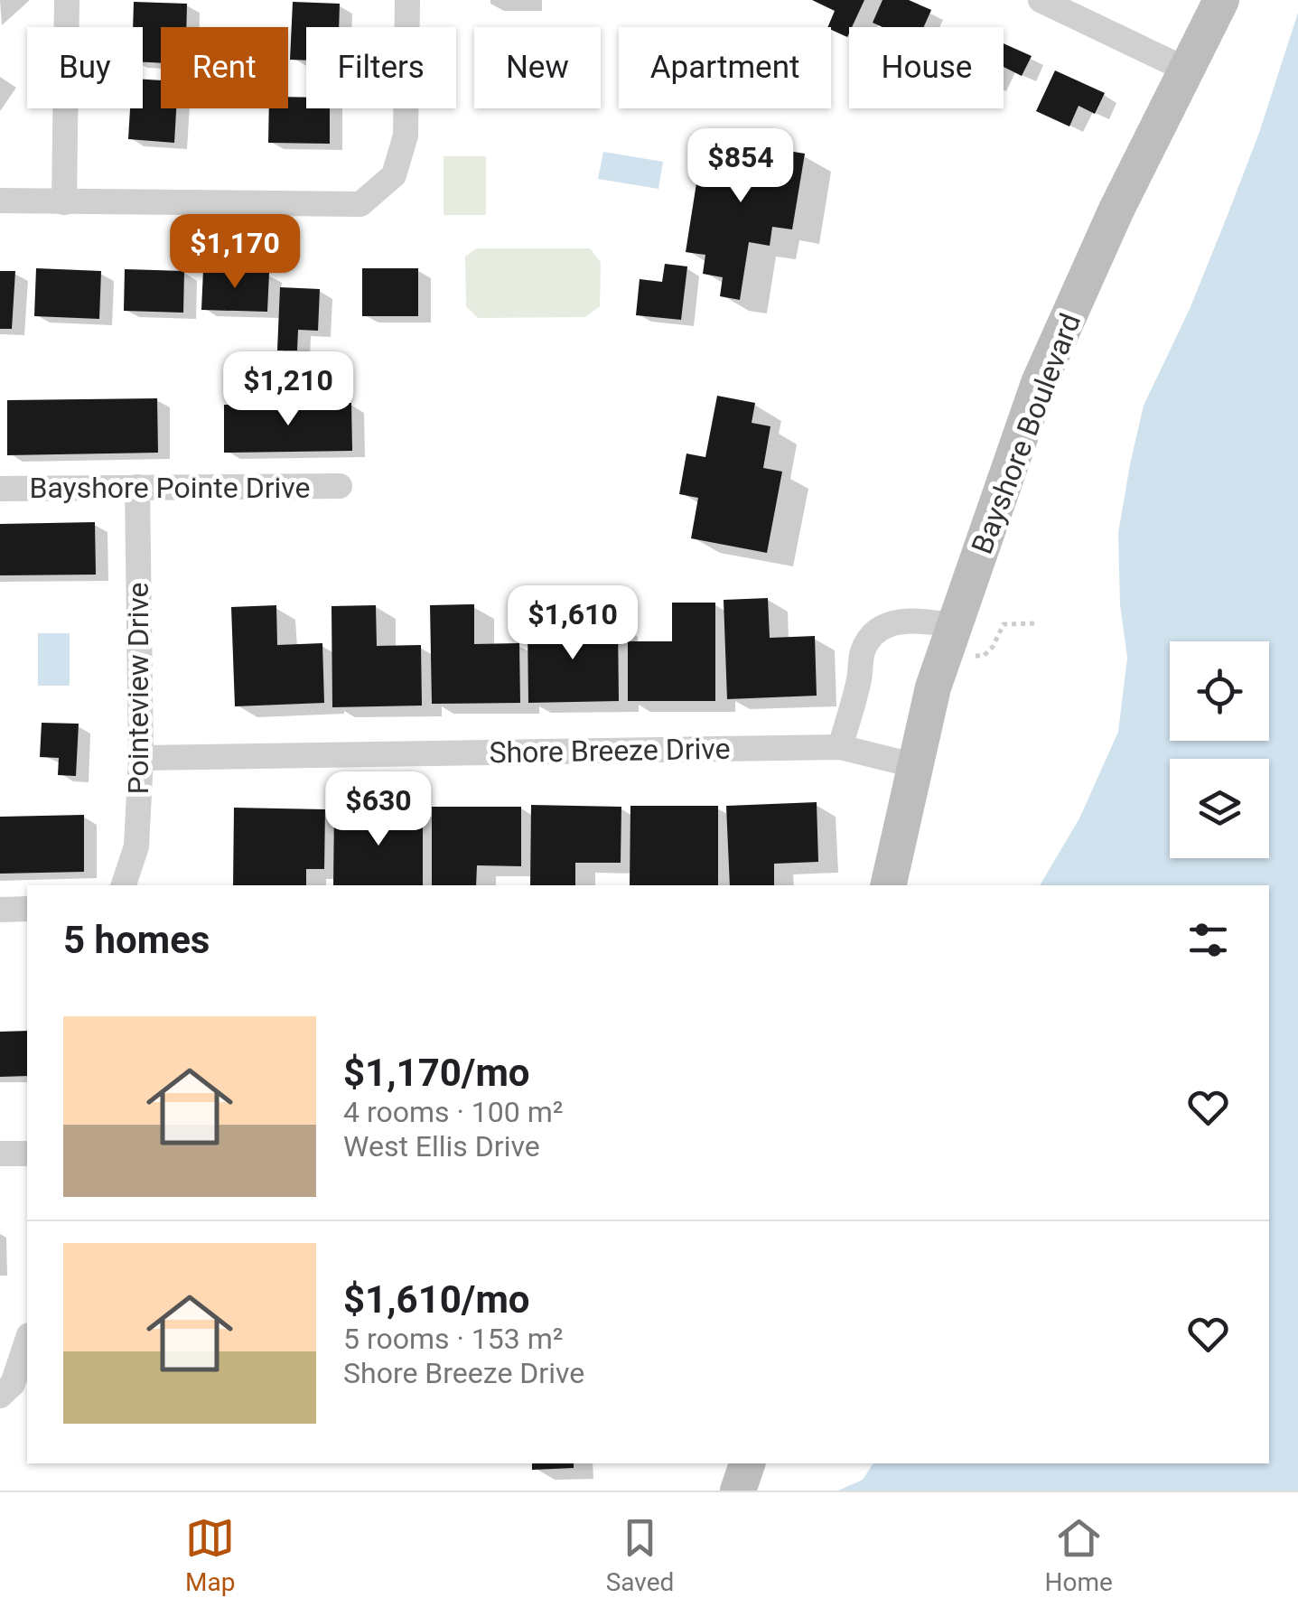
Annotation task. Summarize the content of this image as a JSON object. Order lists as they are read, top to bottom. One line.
{"streets":{"street":["Bayshore Boulevard","Bayshore Pointe Drive","Pointeview Drive","Shore Breeze Drive"]},"crossings":[["Bayshore Boulevard","Shore Breeze Drive"],["Bayshore Pointe Drive","Pointeview Drive"],["Pointeview Drive","Shore Breeze Drive"]],"page":{"chip":["Buy","Rent","Filters","New","Apartment","House"],"price":["$854","$1,170","$1,210","$1,610","$630"],"heading":"5 homes","list":[{"name":"$1,170/mo","note":"4 rooms · 100 m² · West Ellis Drive"},{"name":"$1,610/mo","note":"5 rooms · 153 m² · Shore Breeze Drive"}],"tabs":["Map","Saved","Home"]}}
